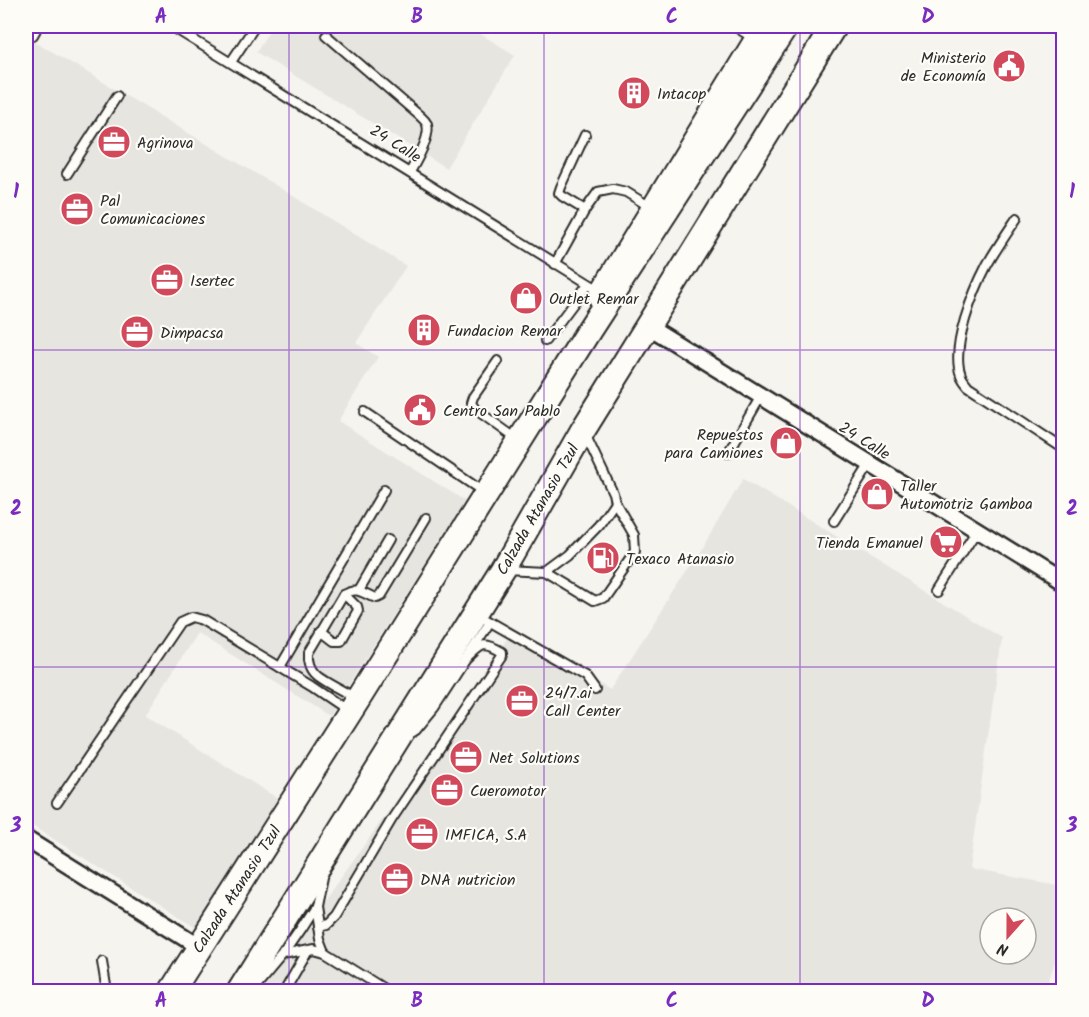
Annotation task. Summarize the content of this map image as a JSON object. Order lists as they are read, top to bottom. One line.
{"streets":{"main road":["Calzada Atanasio Tzul"],"street":["24 Calle"]},"crossings":[["24 Calle","Calzada Atanasio Tzul"]],"places":{"public building":["Ministerio de Economía","Centro San Pablo"],"building":["Intacop","Fundacion Remar"],"office":["Agrinova","Pal Comunicaciones","Isertec","Dimpacsa","24/7.ai Call Center","Net Solutions","Cueromotor","IMFICA, S.A","DNA nutricion"],"shop":["Outlet Remar","Repuestos para Camiones","Taller Automotriz Gamboa"],"supermarket":["Tienda Emanuel"],"fuel station":["Texaco Atanasio"]},"north":"bottom","grid":{"columns":["A","B","C","D"],"rows":["1","2","3"]}}
